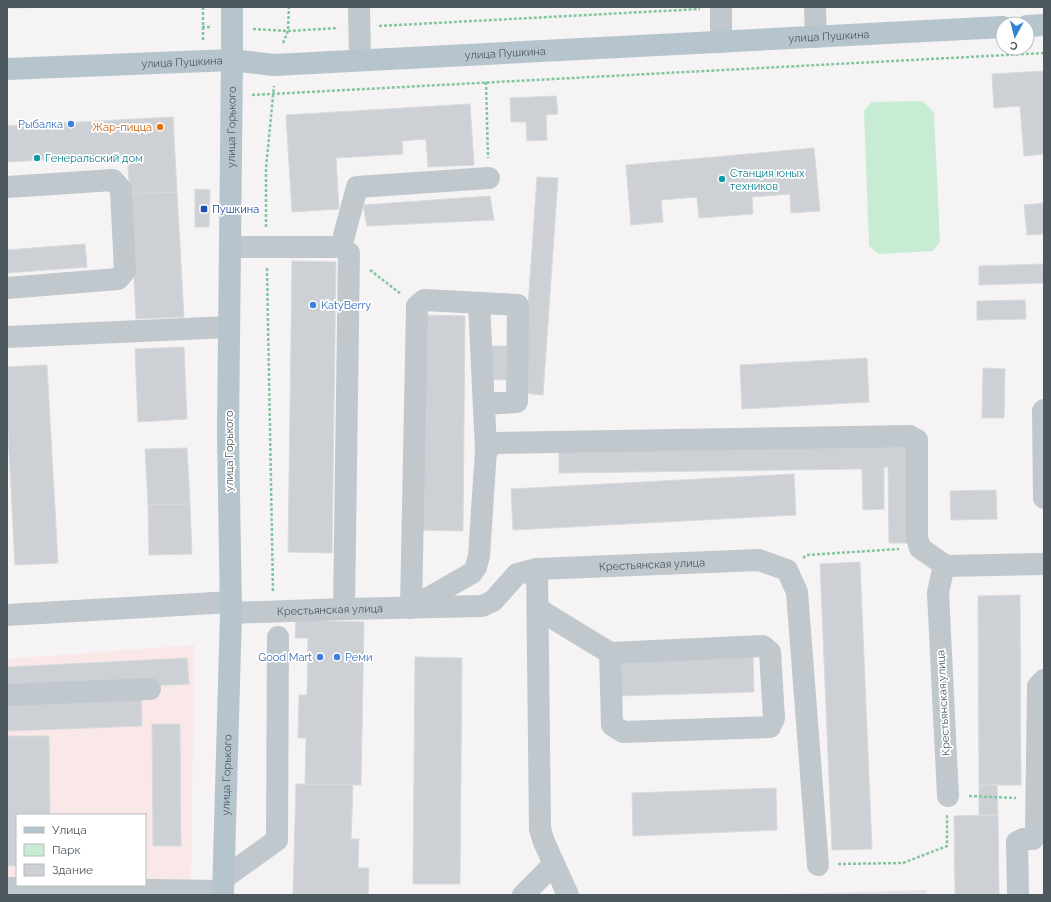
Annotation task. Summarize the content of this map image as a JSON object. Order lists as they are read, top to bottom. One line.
{"streets":{"main road":["улица Пушкина","улица Горького"],"lane":["Крестьянская улица"]},"crossings":[["улица Пушкина","улица Горького"],["улица Горького","Крестьянская улица"]],"places":{"other":["Рыбалка","Жар-пицца","Генеральский дом","Станция юных техников","KatyBerry","Good Mart","Реми"],"transit":["Пушкина"]},"legend":["Улица","Парк","Здание"],"north":"bottom"}
